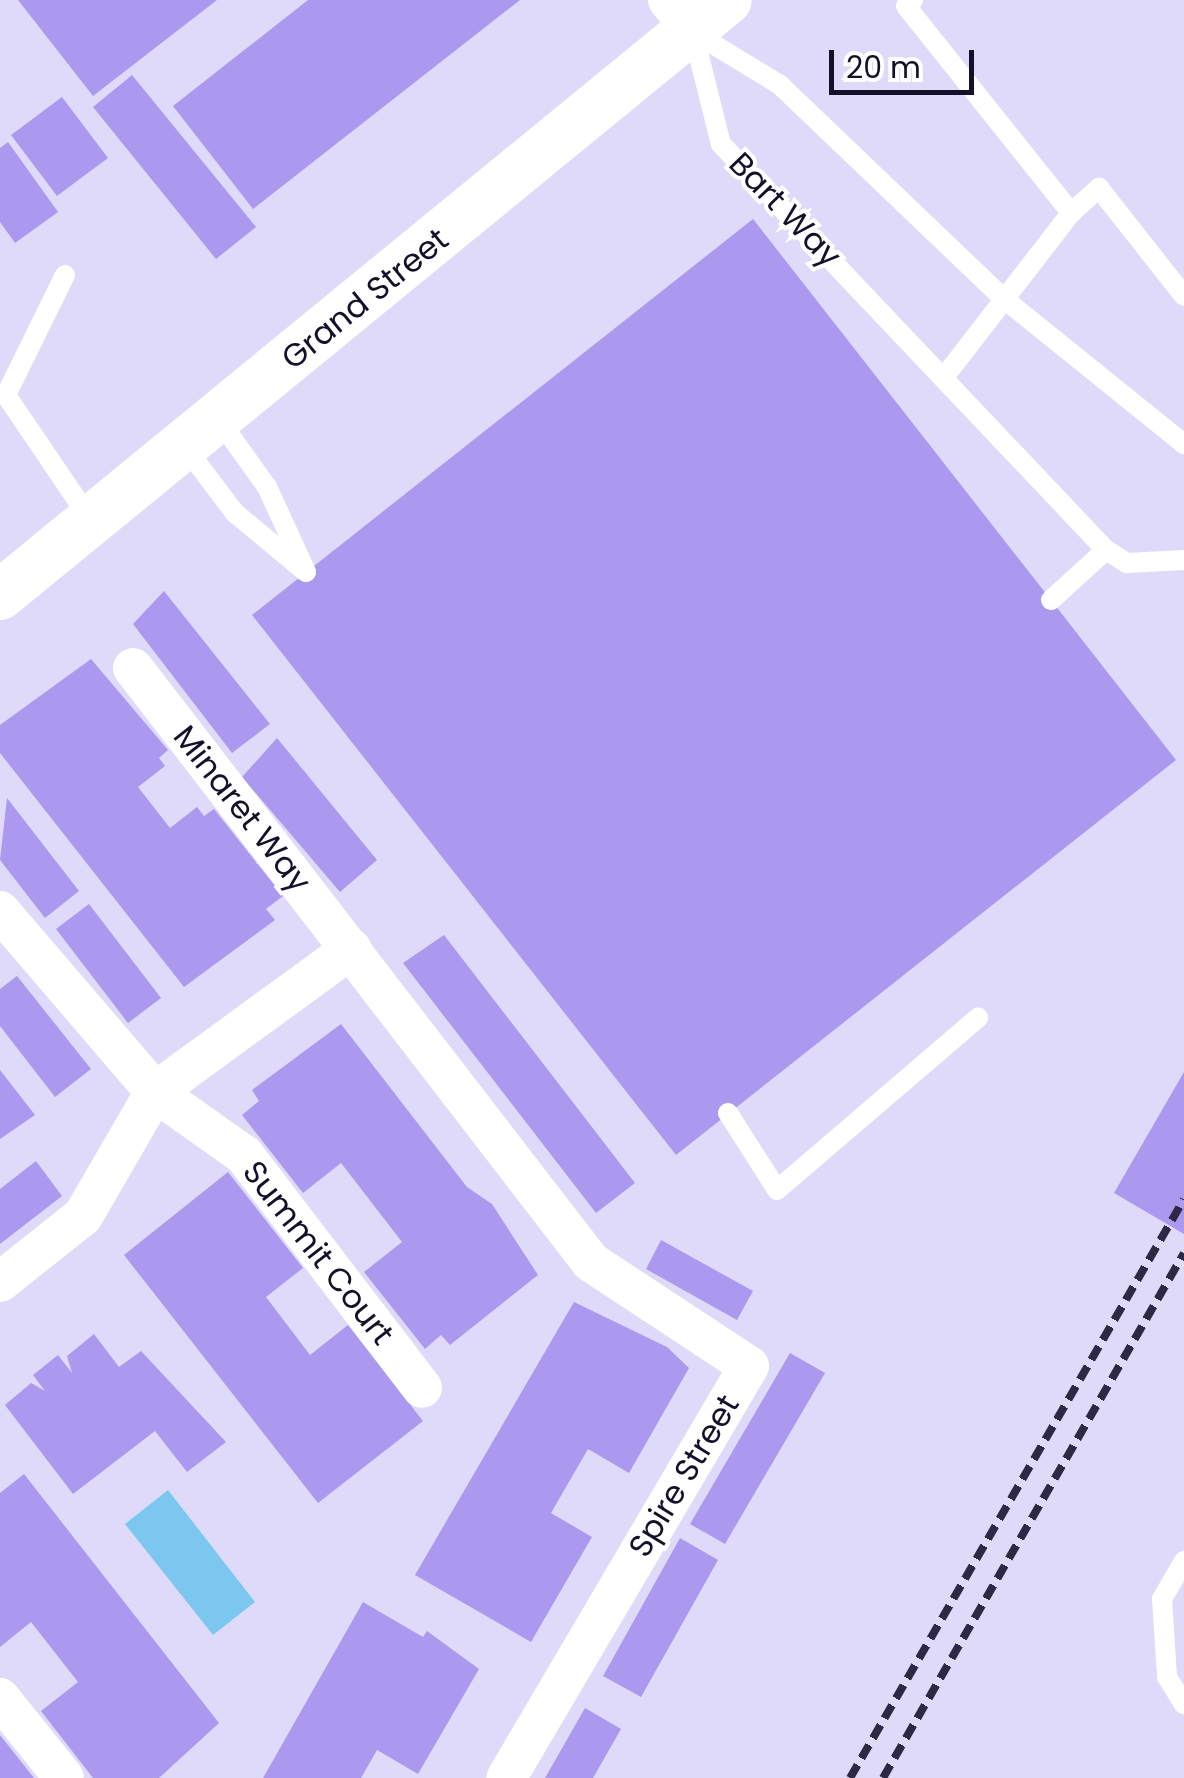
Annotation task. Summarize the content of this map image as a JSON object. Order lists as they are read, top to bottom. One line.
{"streets":{"street":["Grand Street","Minaret Way","Summit Court","Spire Street"],"lane":["Bart Way"]},"crossings":[["Bart Way","Grand Street"],["Minaret Way","Spire Street"]],"scale_bar":"20 m"}
